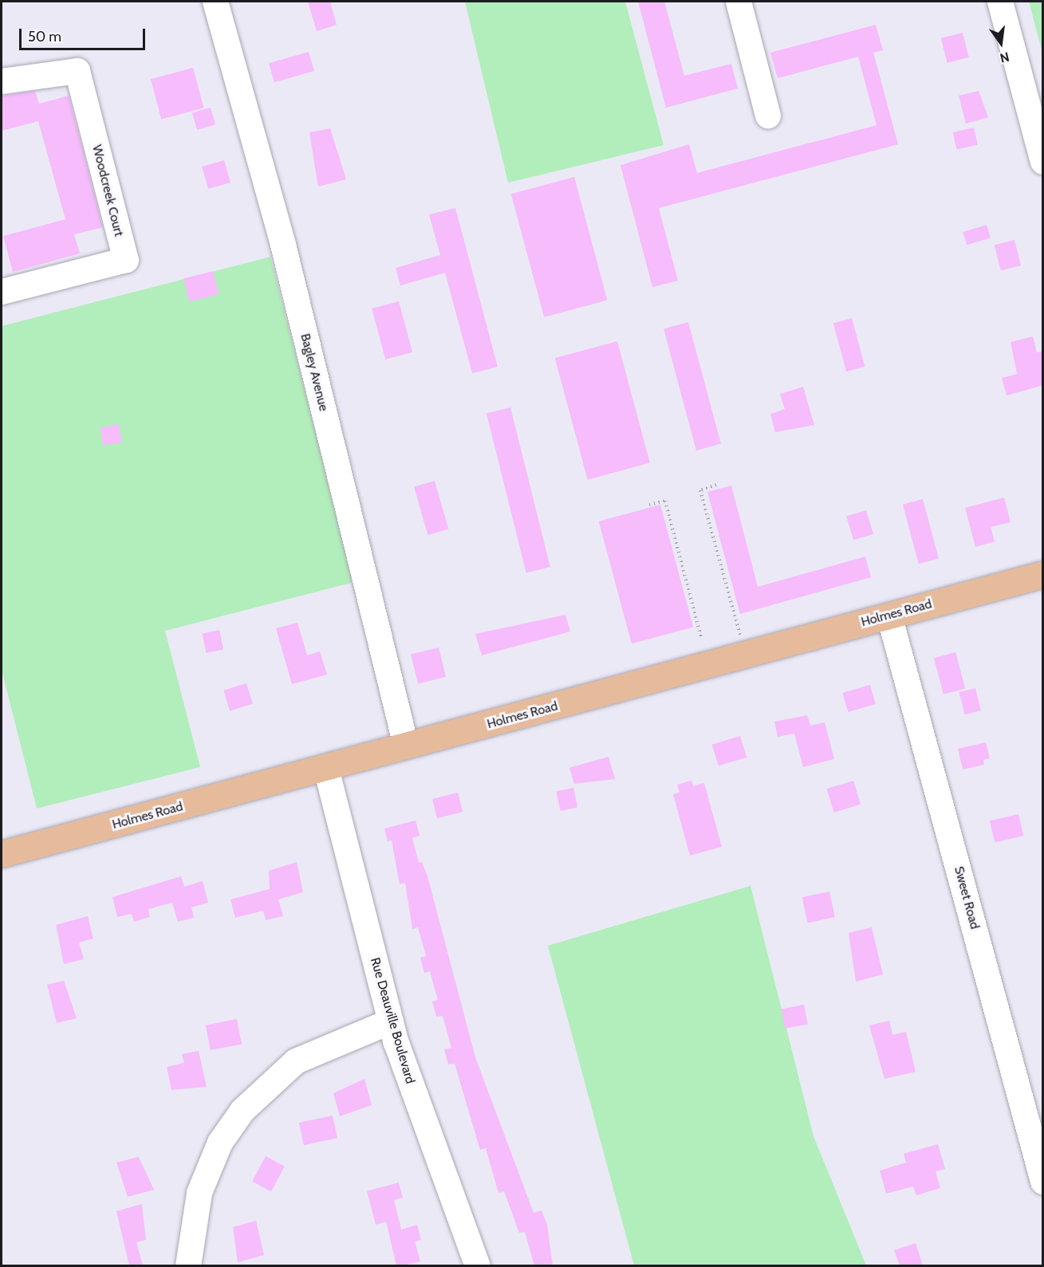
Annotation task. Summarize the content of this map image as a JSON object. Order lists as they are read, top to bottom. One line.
{"streets":{"main road":["Holmes Road"],"street":["Woodcreek Court","Bagley Avenue","Sweet Road","Rue Deauville Boulevard"]},"crossings":[["Bagley Avenue","Holmes Road"],["Holmes Road","Sweet Road"],["Holmes Road","Rue Deauville Boulevard"]],"scale_bar":"50 m","north":"bottom"}
